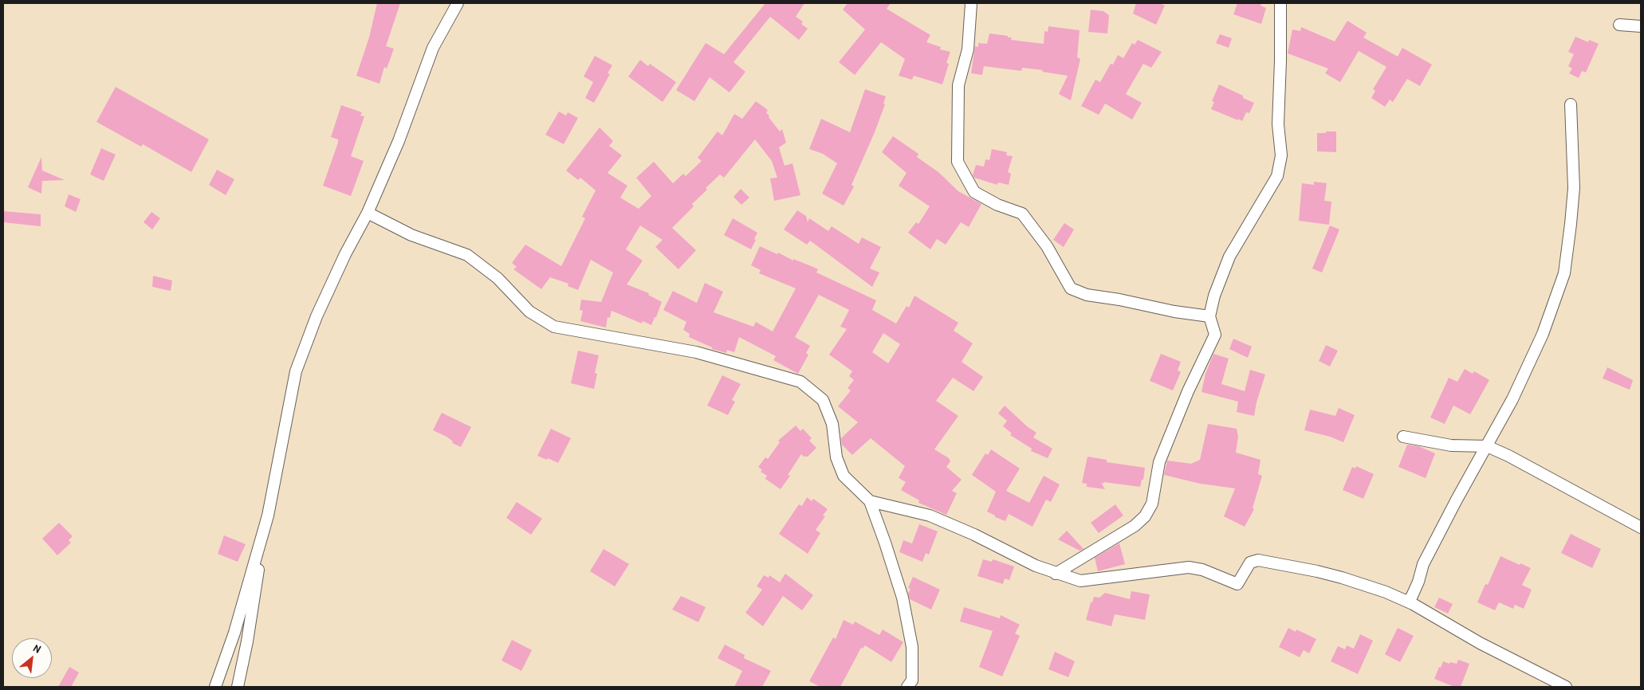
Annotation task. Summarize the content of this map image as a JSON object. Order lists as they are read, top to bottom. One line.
{"north":"top right"}
